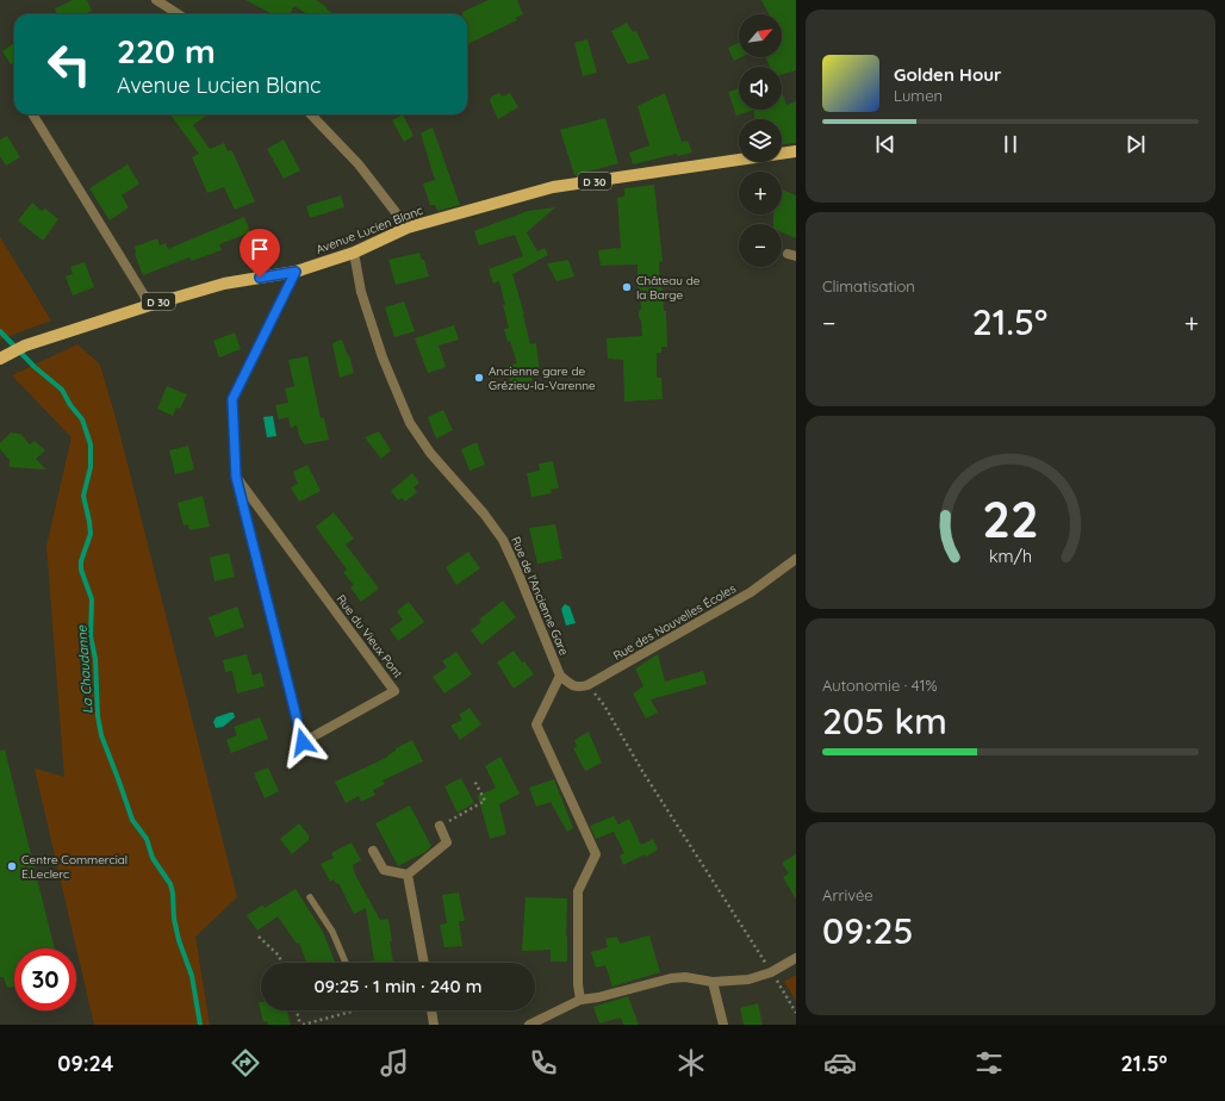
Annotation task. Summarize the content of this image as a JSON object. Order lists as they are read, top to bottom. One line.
{"streets":{"main road":["D 30","Avenue Lucien Blanc"],"street":["Rue de l'Ancienne Gare","Rue des Nouvelles Écoles","Rue du Vieux Pont"]},"crossings":[["Avenue Lucien Blanc","Rue de l'Ancienne Gare"],["Avenue Lucien Blanc","Rue du Vieux Pont"]],"water":["La Chaudanne"],"places":["Château de la Barge","Ancienne gare de Grézieu-la-Varenne","Centre Commercial E.Leclerc"],"north":"top right","page":{"map_buttons":["+","−"],"turn":["220 m","Avenue Lucien Blanc"],"song":["Golden Hour","Lumen"],"tile":["Climatisation",["Autonomie · 41%","205 km"],["Arrivée","09:25"]],"heat":["−","21.5°","+"],"limit":"30","trip":"09:25 · 1 min · 240 m","tabs":["09:24","21.5°"],"gauge":["22","km/h"]}}
